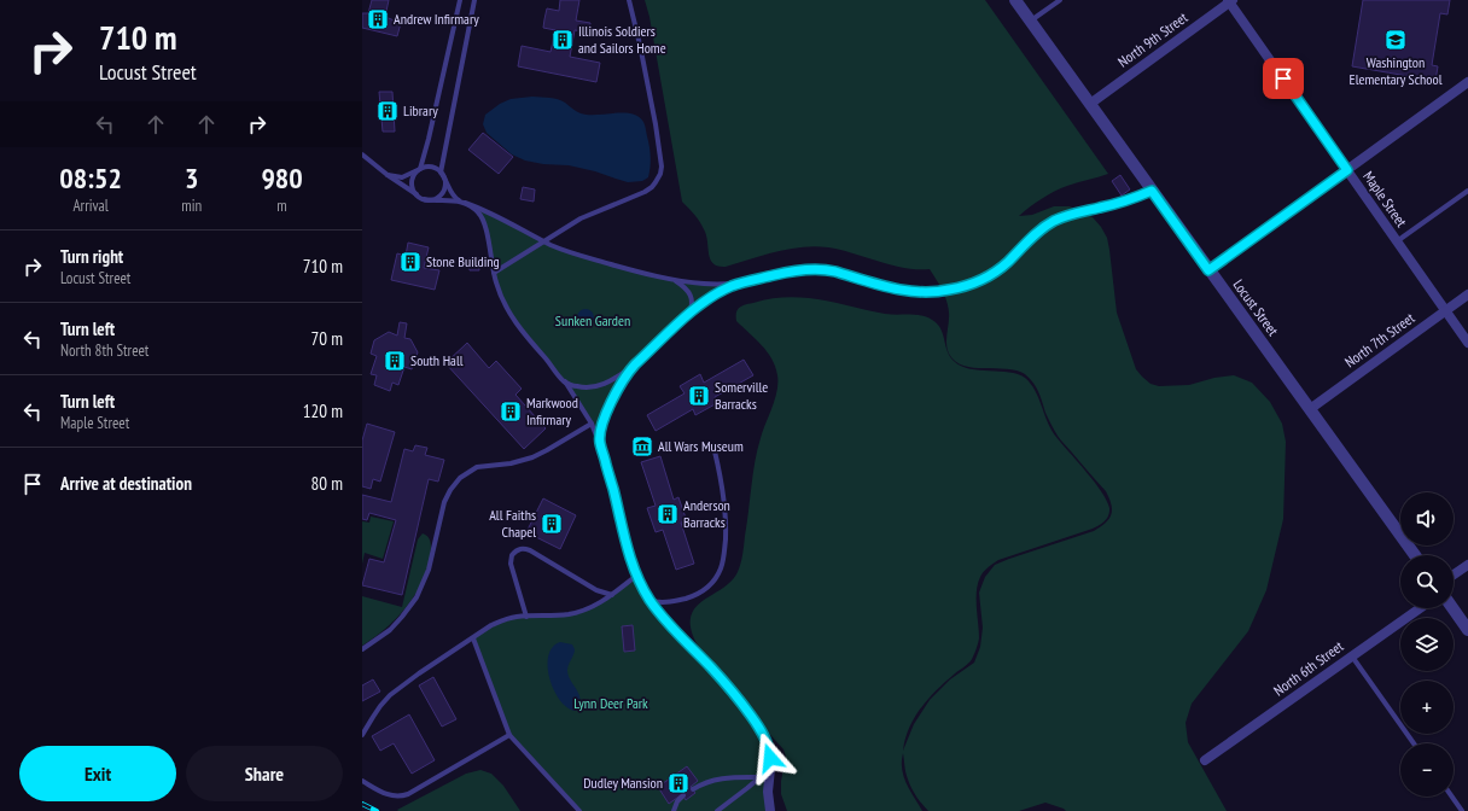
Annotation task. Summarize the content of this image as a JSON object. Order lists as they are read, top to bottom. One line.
{"streets":{"street":["North 9th Street","Maple Street","Locust Street","North 7th Street","North 6th Street"]},"crossings":[["North 9th Street","Maple Street"],["North 9th Street","Locust Street"],["Maple Street","North 7th Street"],["Locust Street","North 7th Street"]],"parks":["Sunken Garden","Lynn Deer Park"],"places":{"building":["Andrew Infirmary","Illinois Soldiers and Sailors Home","Library","Stone Building","South Hall","Somerville Barracks","Markwood Infirmary","Anderson Barracks","All Faiths Chapel","Dudley Mansion"],"school or university":["Washington Elementary School"],"museum":["All Wars Museum"]},"page":{"turn":["710 m","Locust Street"],"eta":["08:52","Arrival","3","min","980","m"],"list":[{"name":"Turn right","note":"Locust Street","value":"710 m"},{"name":"Turn left","note":"North 8th Street","value":"70 m"},{"name":"Turn left","note":"Maple Street","value":"120 m"},{"name":"Arrive at destination","value":"80 m"}],"map_buttons":["+","−"],"buttons":["Exit","Share"]}}
